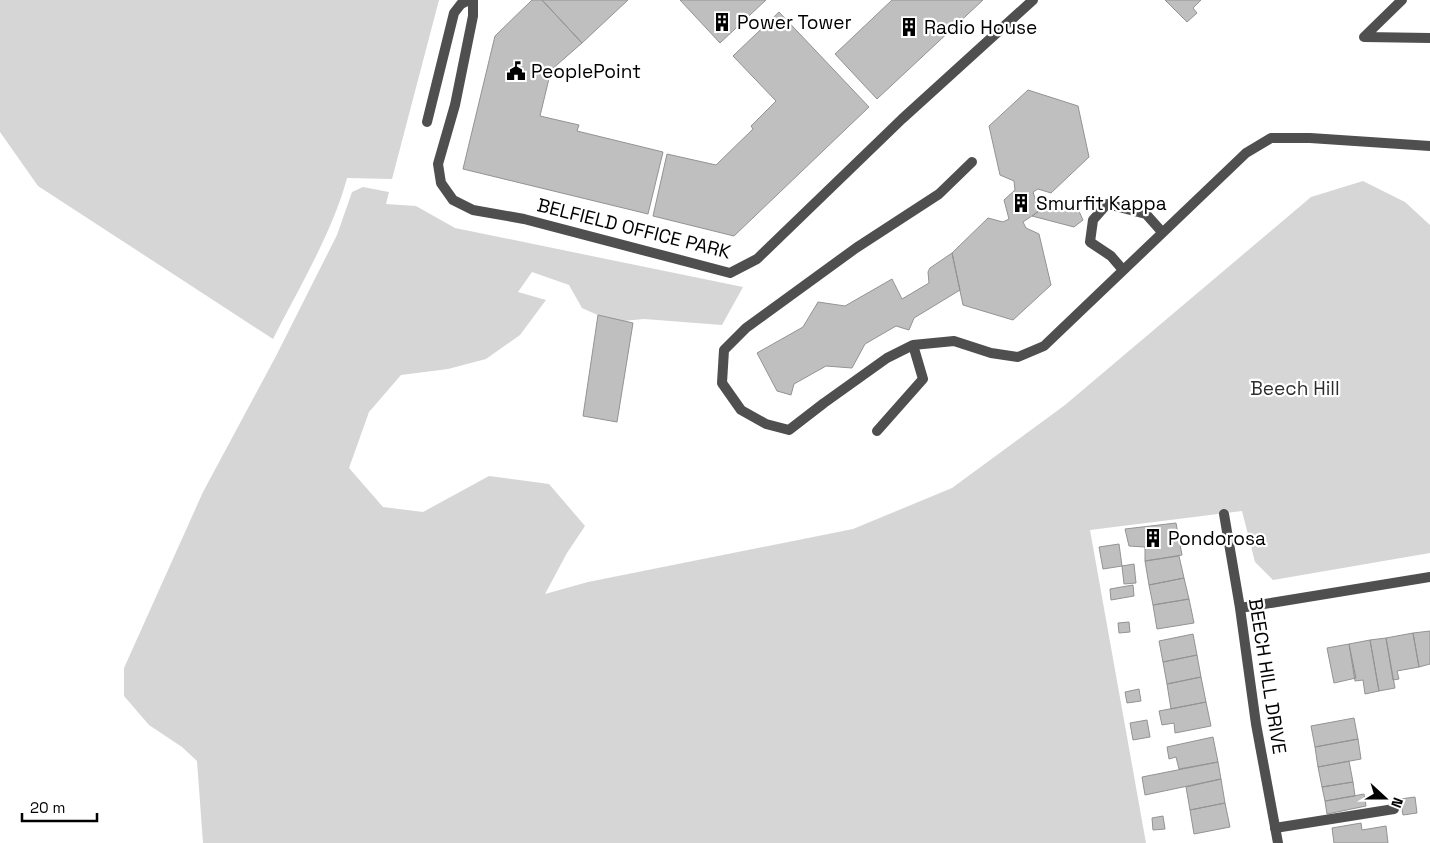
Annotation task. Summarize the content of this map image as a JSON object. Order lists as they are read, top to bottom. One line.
{"streets":{"street":["BELFIELD OFFICE PARK","BEECH HILL DRIVE"]},"parks":["Beech Hill"],"places":{"building":["Power Tower","Radio House","Smurfit Kappa","Pondorosa"],"public building":["PeoplePoint"]},"scale_bar":"20 m","north":"right"}
